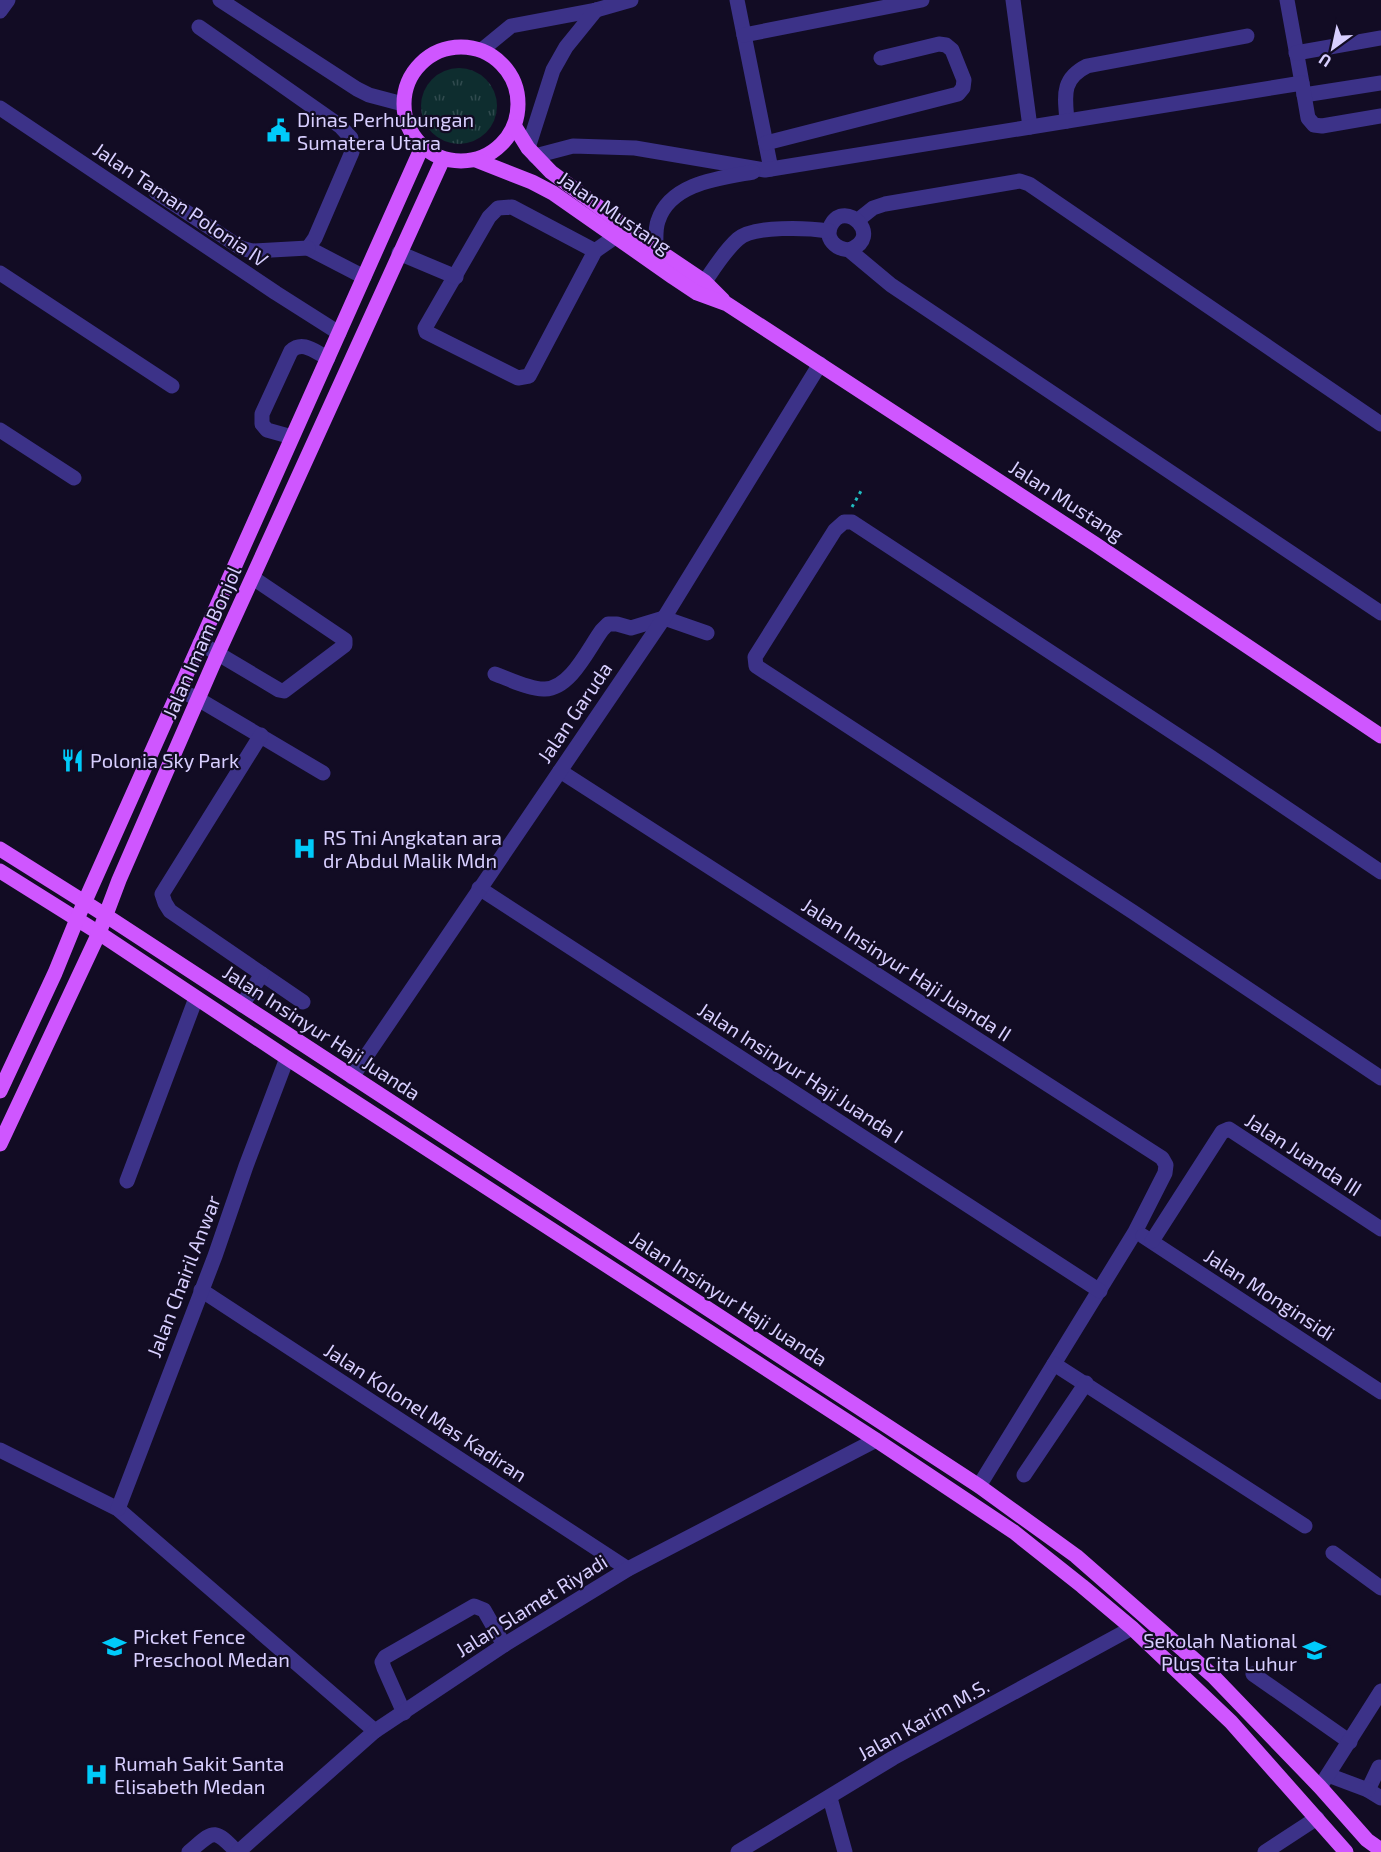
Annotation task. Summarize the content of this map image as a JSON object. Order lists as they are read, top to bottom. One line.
{"streets":{"main road":["Jalan Mustang","Jalan Imam Bonjol","Jalan Insinyur Haji Juanda"],"street":["Jalan Taman Polonia IV","Jalan Garuda","Jalan Insinyur Haji Juanda II","Jalan Insinyur Haji Juanda I","Jalan Juanda III","Jalan Chairil Anwar","Jalan Monginsidi","Jalan Kolonel Mas Kadiran","Jalan Slamet Riyadi","Jalan Karim M.S."]},"crossings":[["Jalan Taman Polonia IV","Jalan Imam Bonjol"],["Jalan Mustang","Jalan Imam Bonjol"],["Jalan Mustang","Jalan Garuda"],["Jalan Imam Bonjol","Jalan Insinyur Haji Juanda"],["Jalan Garuda","Jalan Insinyur Haji Juanda II"],["Jalan Garuda","Jalan Insinyur Haji Juanda"],["Jalan Garuda","Jalan Insinyur Haji Juanda I"],["Jalan Insinyur Haji Juanda II","Jalan Insinyur Haji Juanda"],["Jalan Insinyur Haji Juanda II","Jalan Insinyur Haji Juanda I"],["Jalan Insinyur Haji Juanda II","Jalan Monginsidi"],["Jalan Insinyur Haji Juanda","Jalan Chairil Anwar"],["Jalan Insinyur Haji Juanda","Jalan Slamet Riyadi"],["Jalan Insinyur Haji Juanda","Jalan Karim M.S."],["Jalan Juanda III","Jalan Monginsidi"],["Jalan Chairil Anwar","Jalan Kolonel Mas Kadiran"],["Jalan Kolonel Mas Kadiran","Jalan Slamet Riyadi"]],"places":{"public building":["Dinas Perhubungan Sumatera Utara"],"restaurant":["Polonia Sky Park"],"hospital":["RS Tni Angkatan ara dr Abdul Malik Mdn","Rumah Sakit Santa Elisabeth Medan"],"school or university":["Picket Fence Preschool Medan","Sekolah National Plus Cita Luhur"]},"north":"bottom left"}
